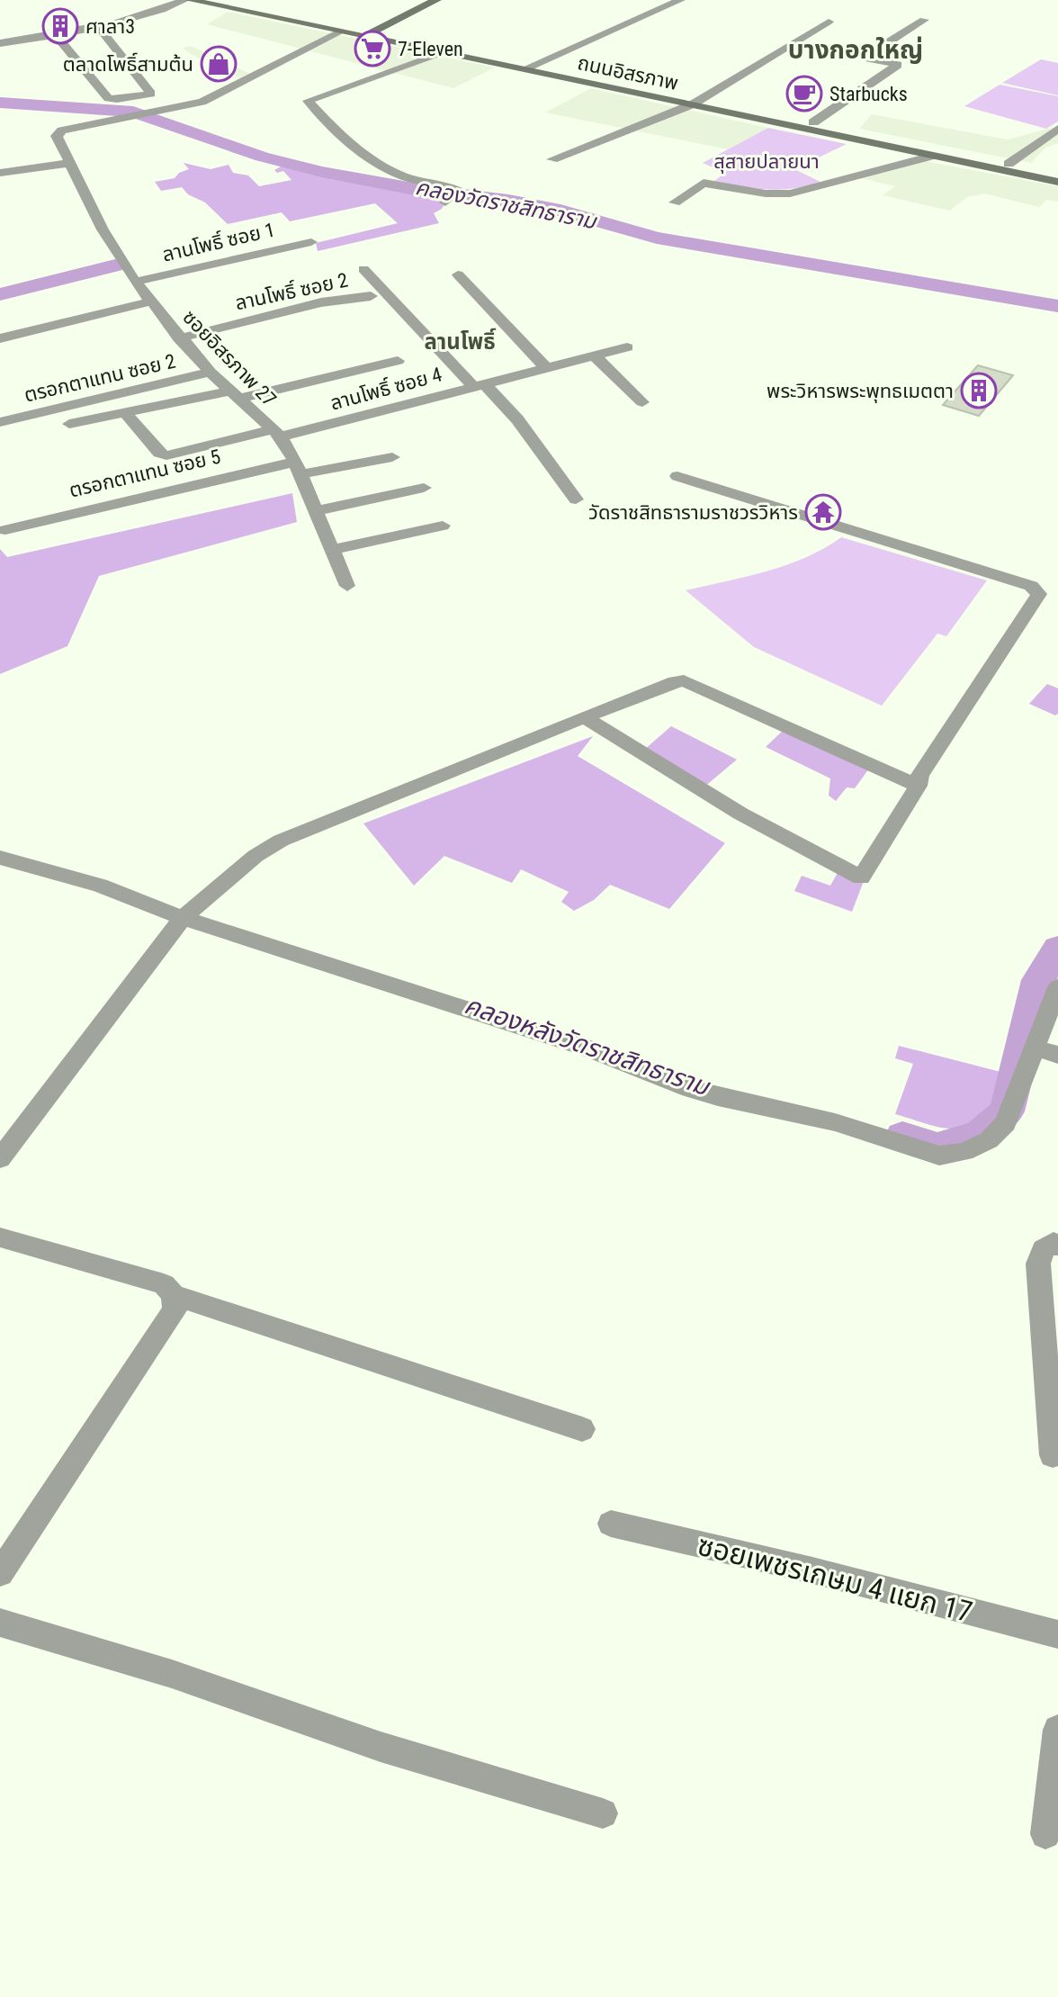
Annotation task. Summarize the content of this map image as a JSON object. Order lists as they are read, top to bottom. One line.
{"streets":{"main road":["ถนนอิสรภาพ"],"street":["ลานโพธิ์ ซอย 1","ลานโพธิ์ ซอย 2","ซอยอิสรภาพ 27","ตรอกตาแทน ซอย 2","ลานโพธิ์ ซอย 4","ตรอกตาแทน ซอย 5","ซอยเพชรเกษม 4 แยก 17"]},"crossings":[["ถนนอิสรภาพ","ซอยอิสรภาพ 27"],["ลานโพธิ์ ซอย 1","ซอยอิสรภาพ 27"],["ลานโพธิ์ ซอย 2","ซอยอิสรภาพ 27"],["ซอยอิสรภาพ 27","ตรอกตาแทน ซอย 2"],["ซอยอิสรภาพ 27","ลานโพธิ์ ซอย 4"],["ซอยอิสรภาพ 27","ตรอกตาแทน ซอย 5"]],"districts":["บางกอกใหญ่","ลานโพธิ์"],"water":["คลองวัดราชสิทธาราม","คลองหลังวัดราชสิทธาราม"],"parks":["สุสายปลายนา"],"places":{"building":["ศาลา3","พระวิหารพระพุทธเมตตา"],"supermarket":["7-Eleven"],"shop":["ตลาดโพธิ์สามต้น"],"cafe":["Starbucks"],"temple":["วัดราชสิทธารามราชวรวิหาร"]}}
